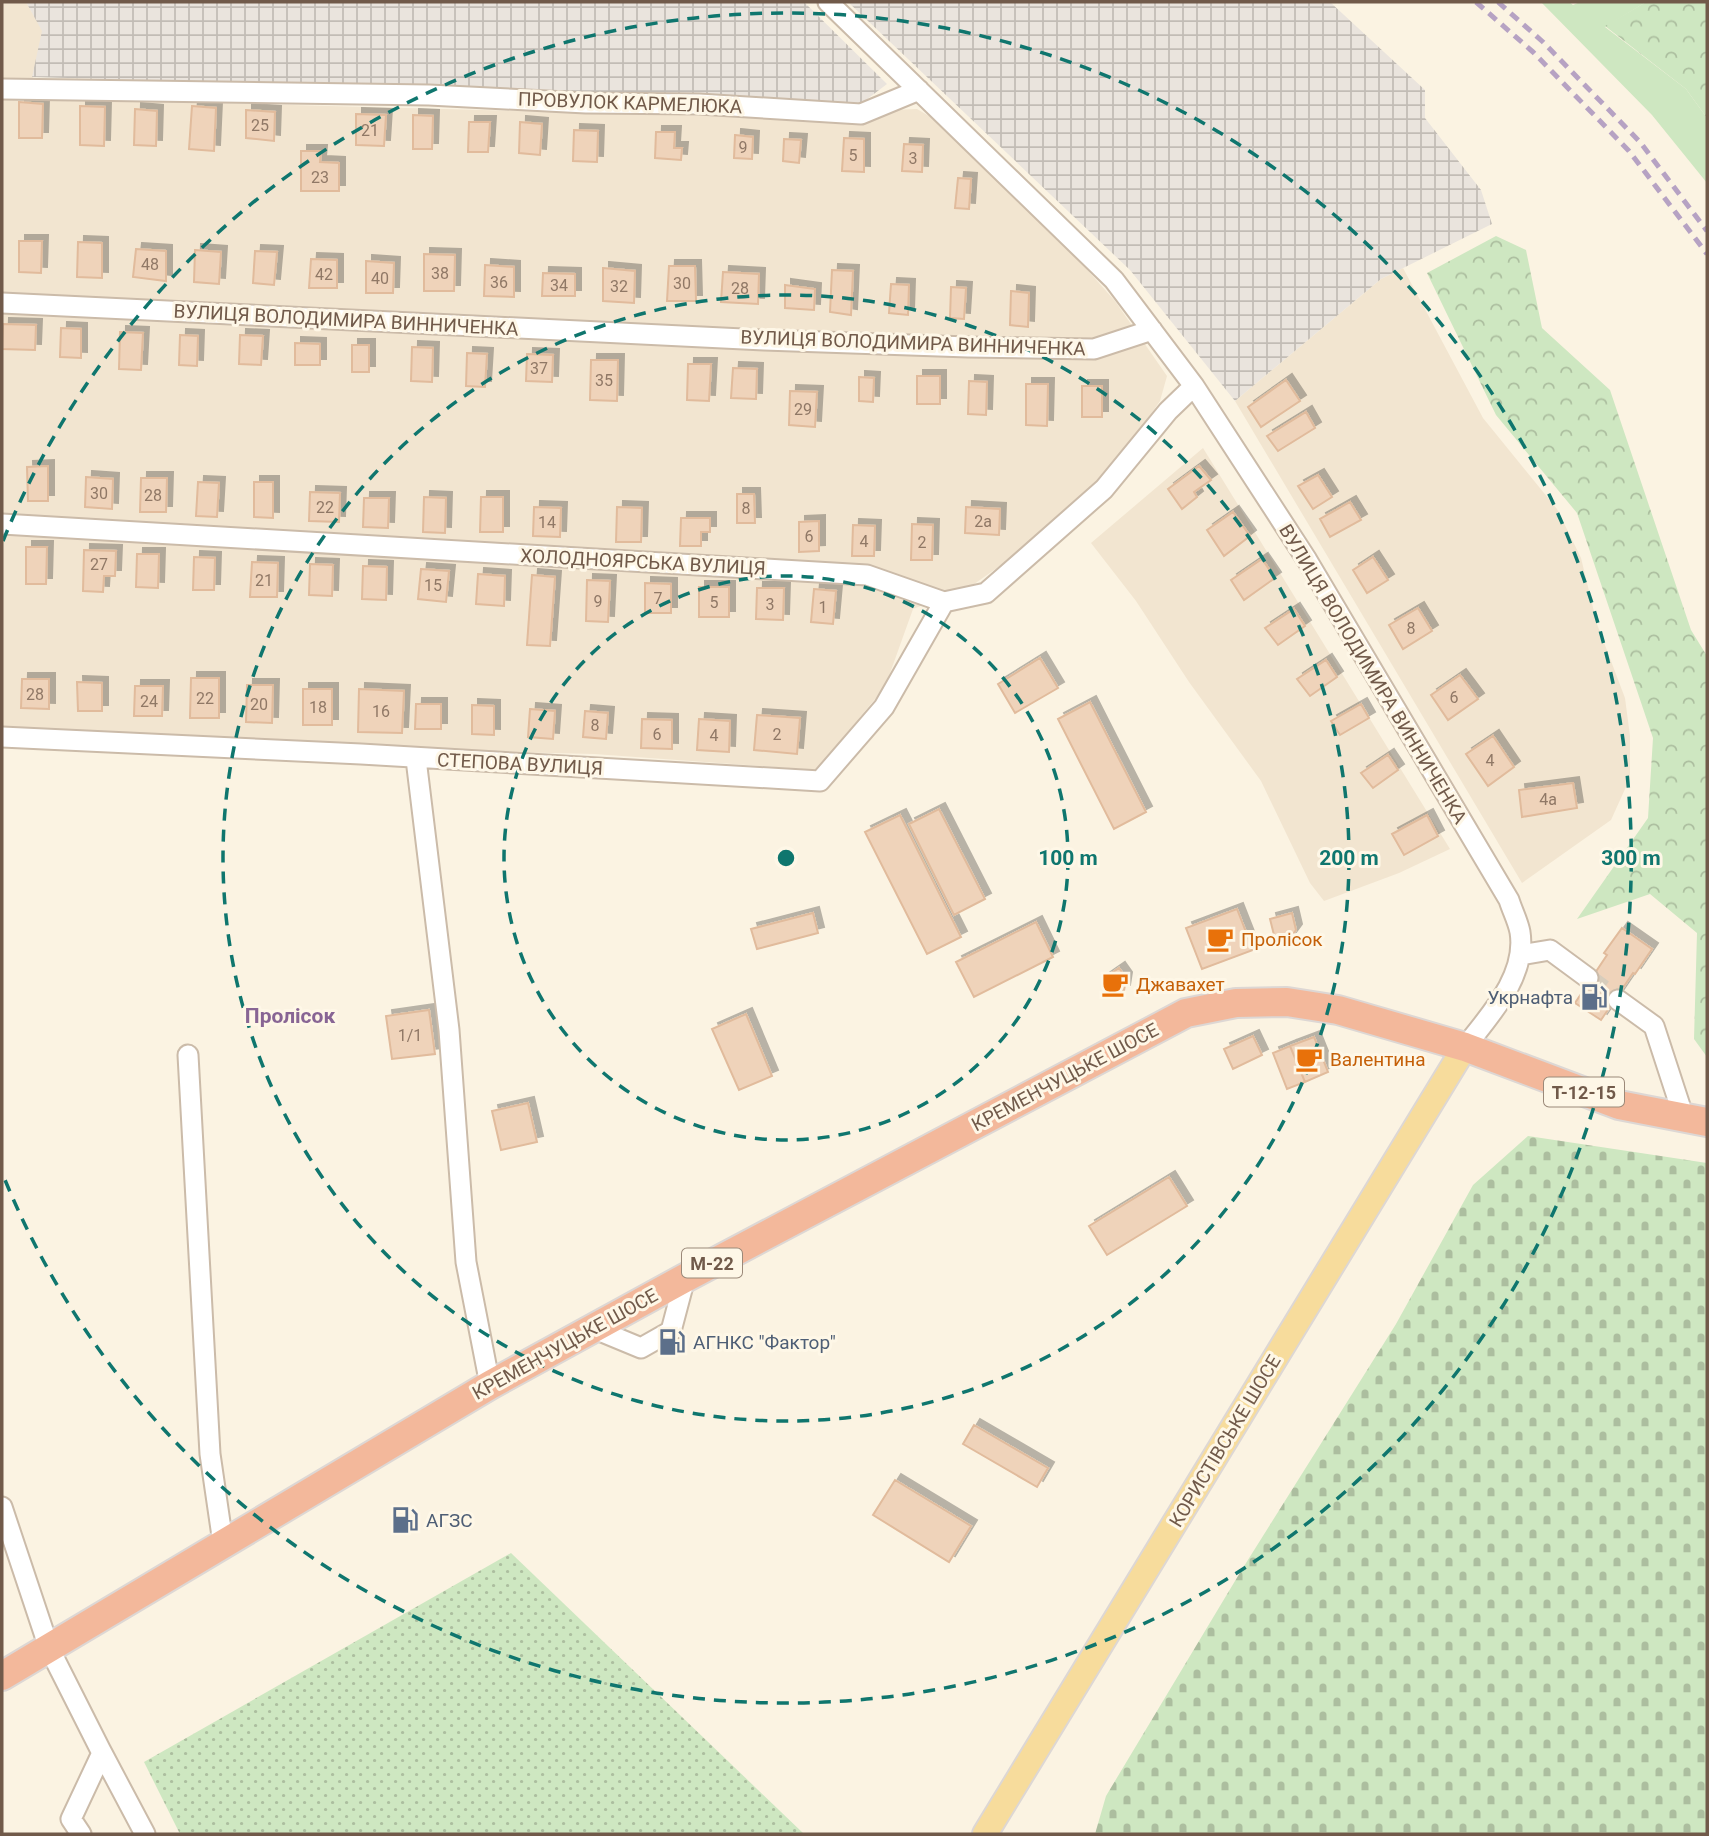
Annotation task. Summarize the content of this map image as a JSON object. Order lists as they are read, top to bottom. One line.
{"streets":{"highway":["КРЕМЕНЧУЦЬКЕ ШОСЕ","Т-12-15","М-22"],"main road":["КОРИСТІВСЬКЕ ШОСЕ"],"street":["ПРОВУЛОК КАРМЕЛЮКА","ВУЛИЦЯ ВОЛОДИМИРА ВИННИЧЕНКА","ХОЛОДНОЯРСЬКА ВУЛИЦЯ","СТЕПОВА ВУЛИЦЯ"]},"crossings":[["ВУЛИЦЯ ВОЛОДИМИРА ВИННИЧЕНКА","ХОЛОДНОЯРСЬКА ВУЛИЦЯ"],["ВУЛИЦЯ ВОЛОДИМИРА ВИННИЧЕНКА","КРЕМЕНЧУЦЬКЕ ШОСЕ"],["ВУЛИЦЯ ВОЛОДИМИРА ВИННИЧЕНКА","Т-12-15"],["ВУЛИЦЯ ВОЛОДИМИРА ВИННИЧЕНКА","КОРИСТІВСЬКЕ ШОСЕ"],["ХОЛОДНОЯРСЬКА ВУЛИЦЯ","СТЕПОВА ВУЛИЦЯ"],["КРЕМЕНЧУЦЬКЕ ШОСЕ","Т-12-15"],["КРЕМЕНЧУЦЬКЕ ШОСЕ","КОРИСТІВСЬКЕ ШОСЕ"],["Т-12-15","КОРИСТІВСЬКЕ ШОСЕ"]],"districts":["Пролісок"],"places":{"cafe":["Пролісок","Джавахет","Валентина"],"fuel station":["Укрнафта","АГНКС \"Фактор\"","АГЗС"]},"house_numbers":["25","21","9","5","3","23","48","38","42","40","36","30","34","32","28","37","35","29","30","28","22","8","2а","14","6","4","2","27","21","15","7","9","5","3","1","8","28","6","22","24","20","18","16","8","6","2","4","4","4а","1/1"],"rings":["100 m","200 m","300 m"]}
